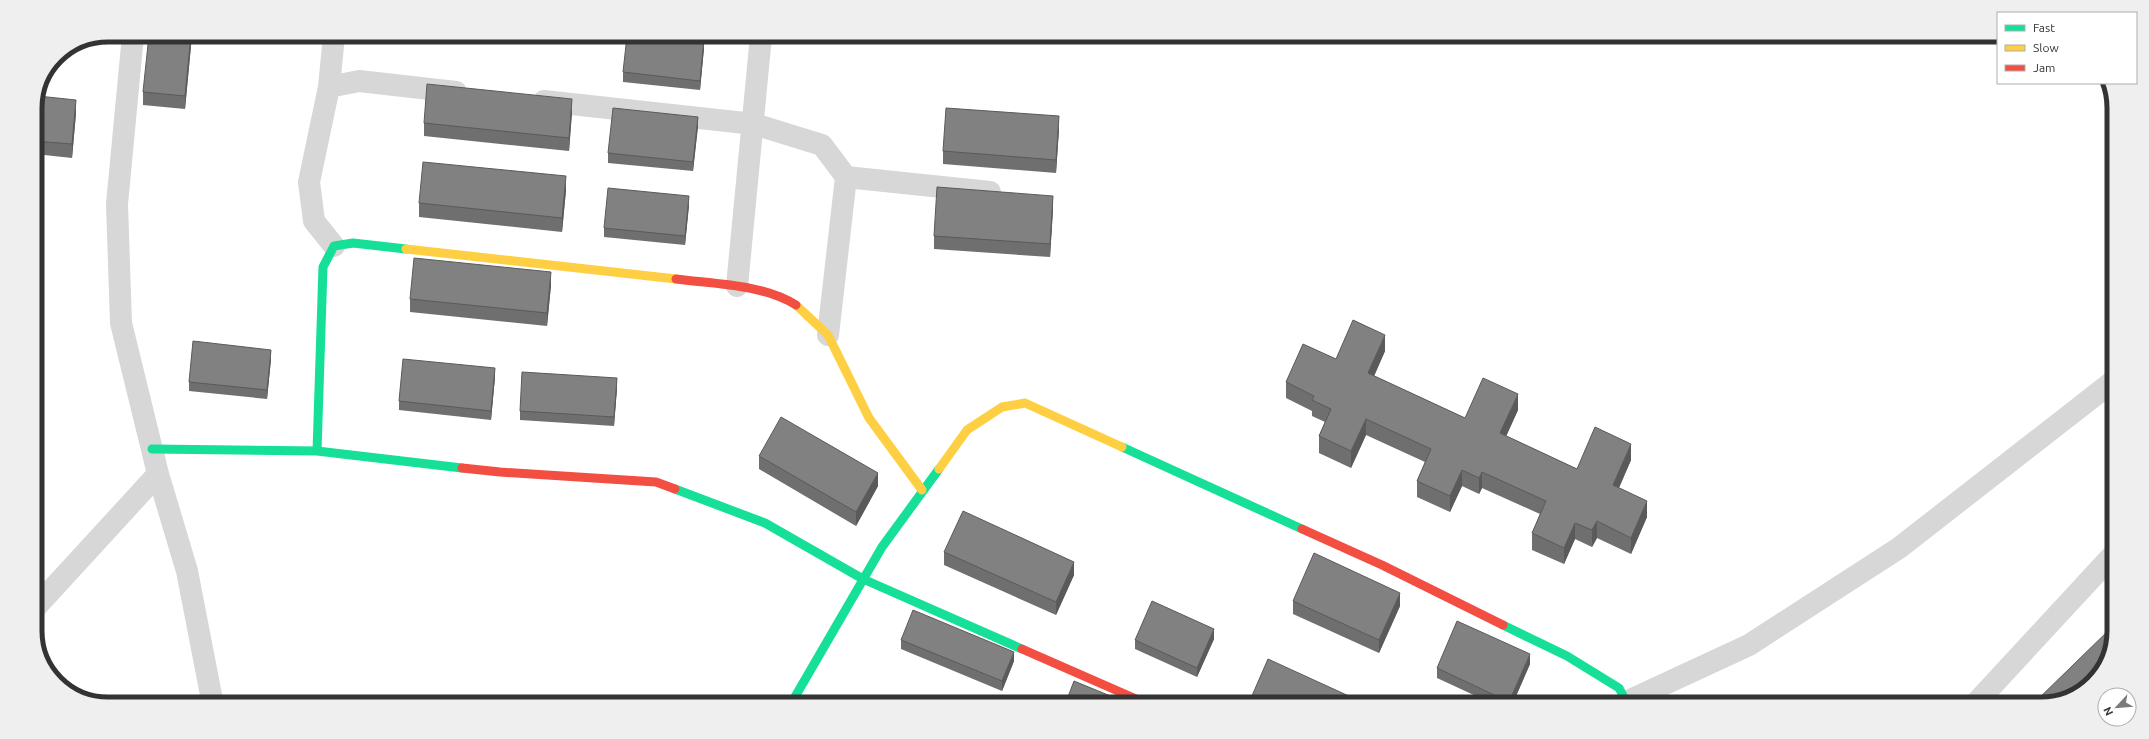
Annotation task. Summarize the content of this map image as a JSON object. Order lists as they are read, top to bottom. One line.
{"legend":["Fast","Slow","Jam"],"north":"bottom left"}
